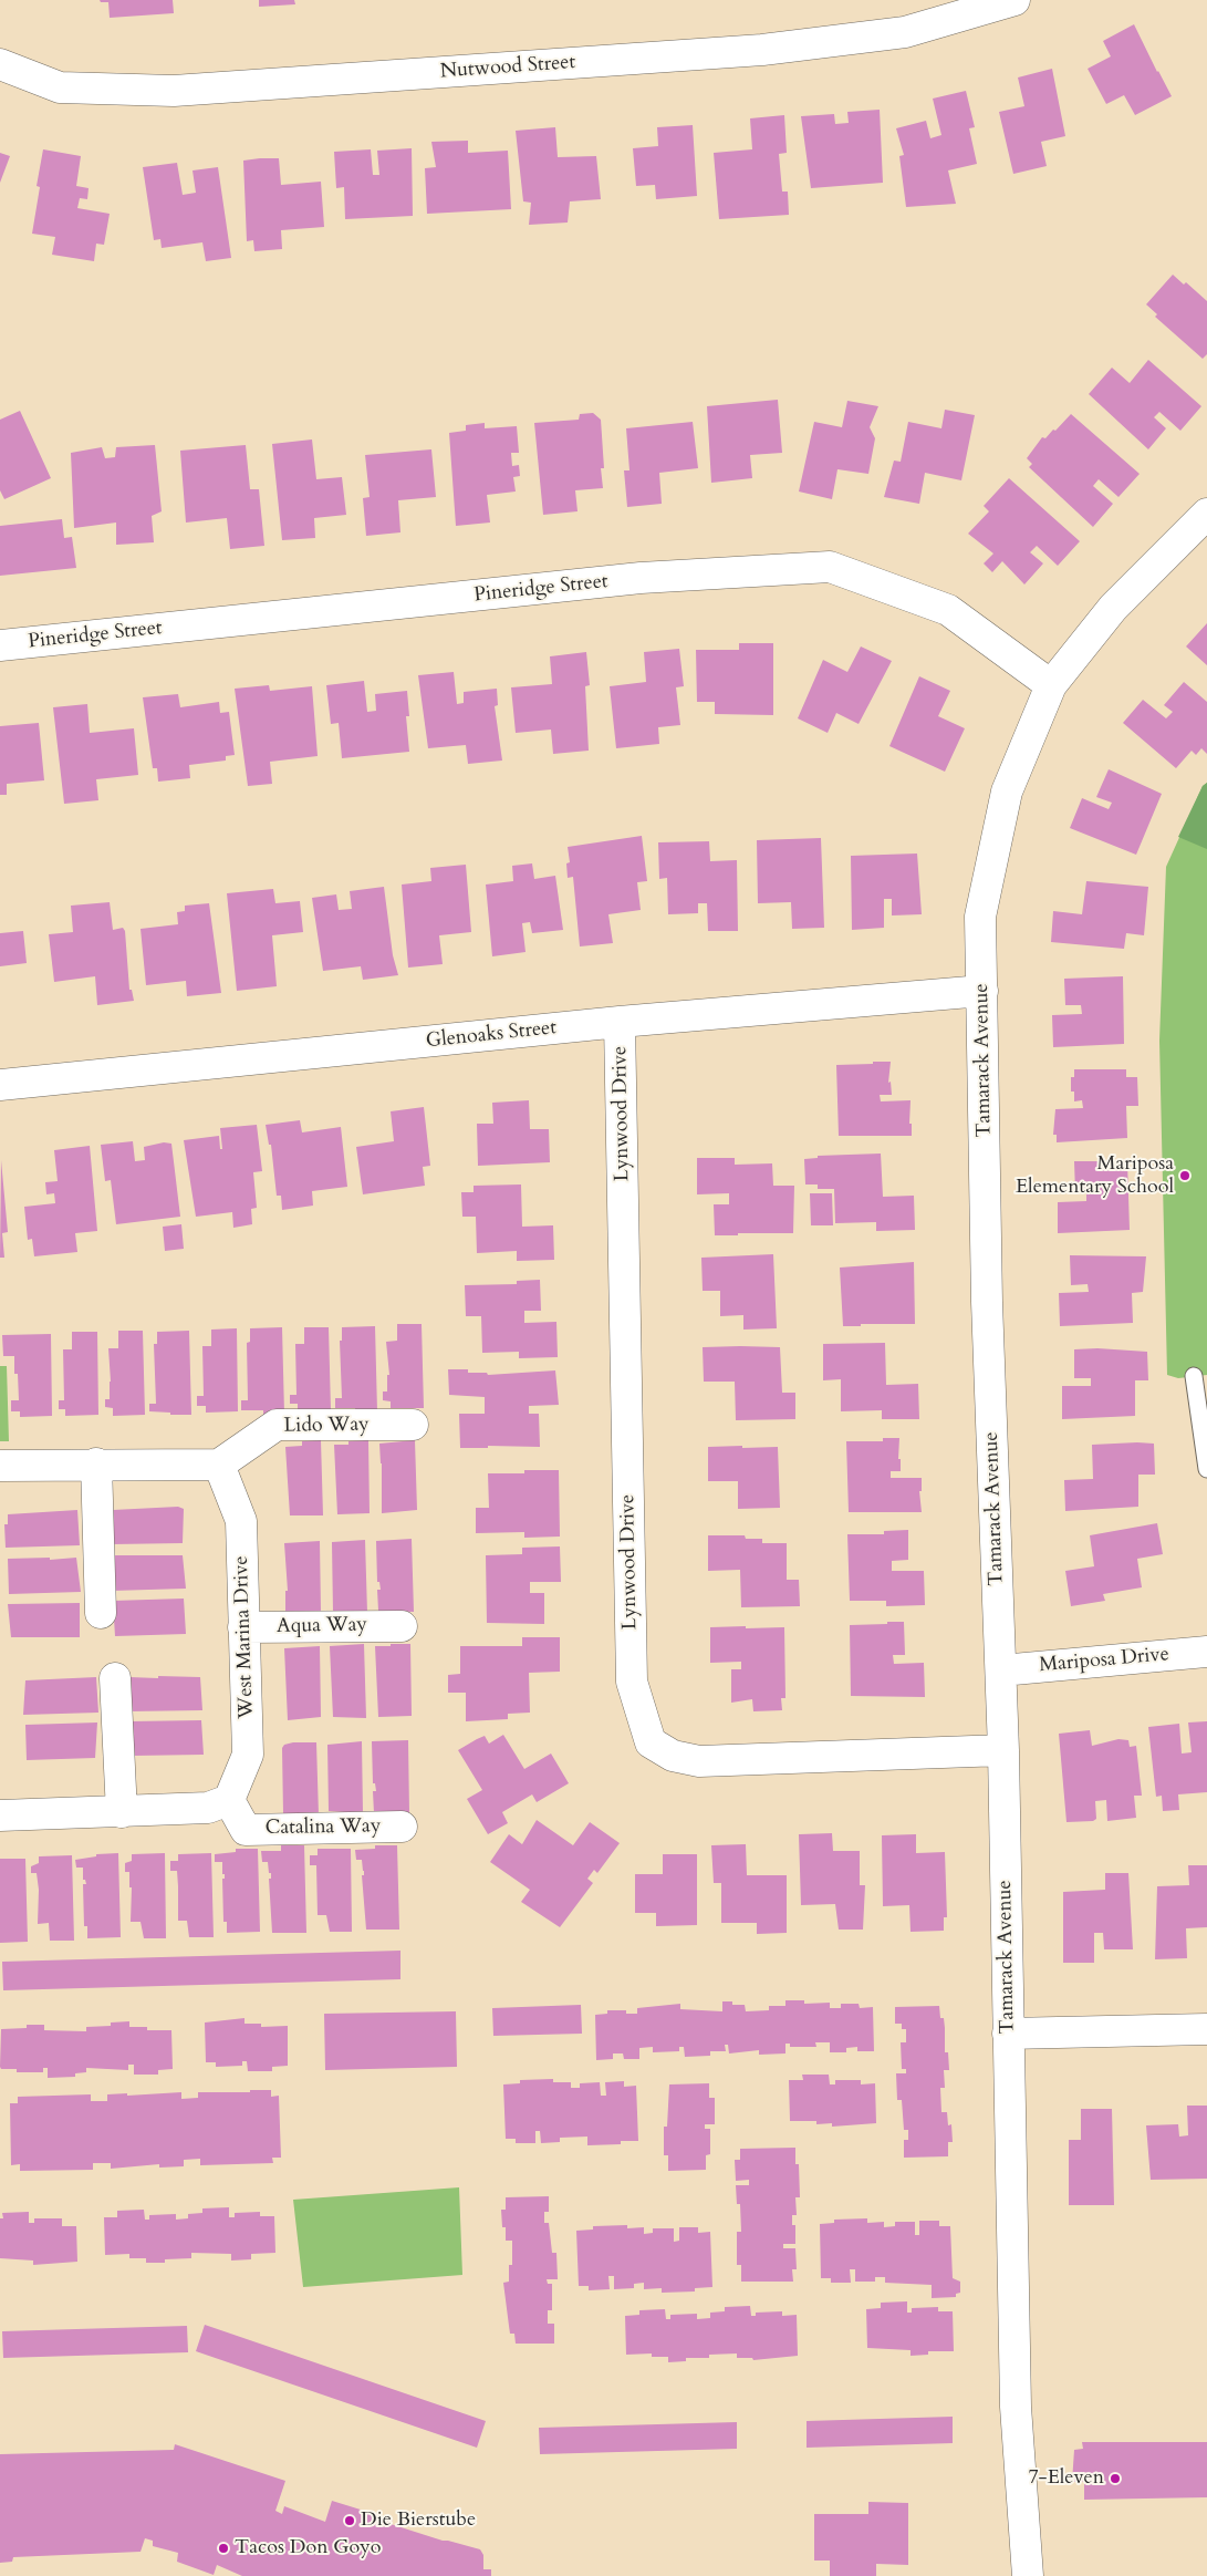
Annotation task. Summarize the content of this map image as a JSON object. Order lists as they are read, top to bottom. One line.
{"streets":{"street":["Nutwood Street","Pineridge Street","Glenoaks Street","Tamarack Avenue","Lynwood Drive","Lido Way","Aqua Way","West Marina Drive","Mariposa Drive","Catalina Way"]},"crossings":[["Pineridge Street","Tamarack Avenue"],["Glenoaks Street","Tamarack Avenue"],["Glenoaks Street","Lynwood Drive"],["Tamarack Avenue","Lynwood Drive"],["Tamarack Avenue","Mariposa Drive"],["Lido Way","West Marina Drive"],["Aqua Way","West Marina Drive"],["West Marina Drive","Catalina Way"]],"places":["Mariposa Elementary School","7-Eleven","Die Bierstube","Tacos Don Goyo"]}
